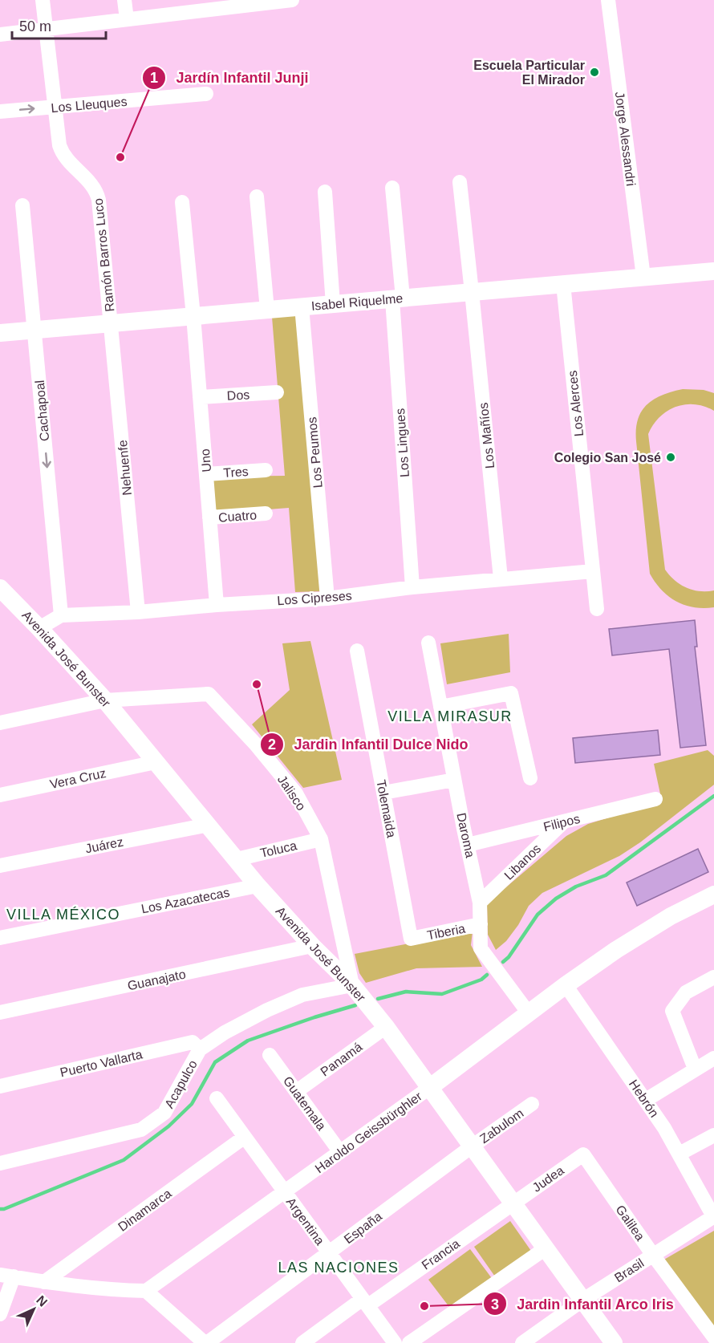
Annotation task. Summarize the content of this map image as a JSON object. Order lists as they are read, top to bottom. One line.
{"streets":{"street":["Los Lleuques","Jorge Alessandri","Ramón Barros Luco","Isabel Riquelme","Dos","Los Alerces","Cachapoal","Los Mañíos","Los Lingues","Los Peumos","Uno","Nehuenfe","Tres","Cuatro","Los Cipreses","Avenida José Bunster","Vera Cruz","Jalisco","Tolemaida","Filipos","Daroma","Juárez","Toluca","Libanos","Los Azacatecas","Tiberia","Guanajato","Panamá","Puerto Vallarta","Acapulco","Hebrón","Guatemala","Zabulom","Haroldo Geissbürghler","Judea","Dinamarca","Argentina","Galilea","España","Francia","Brasil"]},"crossings":[["Los Lleuques","Ramón Barros Luco"],["Jorge Alessandri","Isabel Riquelme"],["Ramón Barros Luco","Isabel Riquelme"],["Ramón Barros Luco","Nehuenfe"],["Isabel Riquelme","Los Alerces"],["Isabel Riquelme","Cachapoal"],["Isabel Riquelme","Los Mañíos"],["Isabel Riquelme","Los Lingues"],["Isabel Riquelme","Los Peumos"],["Isabel Riquelme","Uno"],["Isabel Riquelme","Nehuenfe"],["Dos","Uno"],["Los Alerces","Los Cipreses"],["Cachapoal","Los Cipreses"],["Los Mañíos","Los Cipreses"],["Los Lingues","Los Cipreses"],["Los Peumos","Los Cipreses"],["Uno","Tres"],["Uno","Cuatro"],["Uno","Los Cipreses"],["Nehuenfe","Los Cipreses"],["Los Cipreses","Avenida José Bunster"],["Avenida José Bunster","Vera Cruz"],["Avenida José Bunster","Jalisco"],["Avenida José Bunster","Juárez"],["Avenida José Bunster","Toluca"],["Avenida José Bunster","Los Azacatecas"],["Avenida José Bunster","Guanajato"],["Avenida José Bunster","Panamá"],["Avenida José Bunster","Acapulco"],["Avenida José Bunster","Zabulom"],["Avenida José Bunster","Haroldo Geissbürghler"],["Avenida José Bunster","Judea"],["Avenida José Bunster","España"],["Avenida José Bunster","Francia"],["Avenida José Bunster","Brasil"],["Jalisco","Toluca"],["Jalisco","Acapulco"],["Tolemaida","Tiberia"],["Filipos","Daroma"],["Filipos","Libanos"],["Daroma","Libanos"],["Daroma","Tiberia"],["Daroma","Haroldo Geissbürghler"],["Panamá","Guatemala"],["Puerto Vallarta","Acapulco"],["Hebrón","Haroldo Geissbürghler"],["Hebrón","Brasil"],["Guatemala","Haroldo Geissbürghler"],["Zabulom","España"],["Haroldo Geissbürghler","Argentina"],["Judea","Galilea"],["Judea","Francia"],["Dinamarca","Argentina"],["Argentina","España"],["Argentina","Francia"],["Galilea","Brasil"]],"one_way":["Cachapoal"],"districts":["VILLA MIRASUR","VILLA MÉXICO","LAS NACIONES"],"places":["Escuela Particular El Mirador","Jardín Infantil Junji","Colegio San José","Jardin Infantil Dulce Nido","Jardin Infantil Arco Iris"],"scale_bar":"50 m","north":"top right"}
